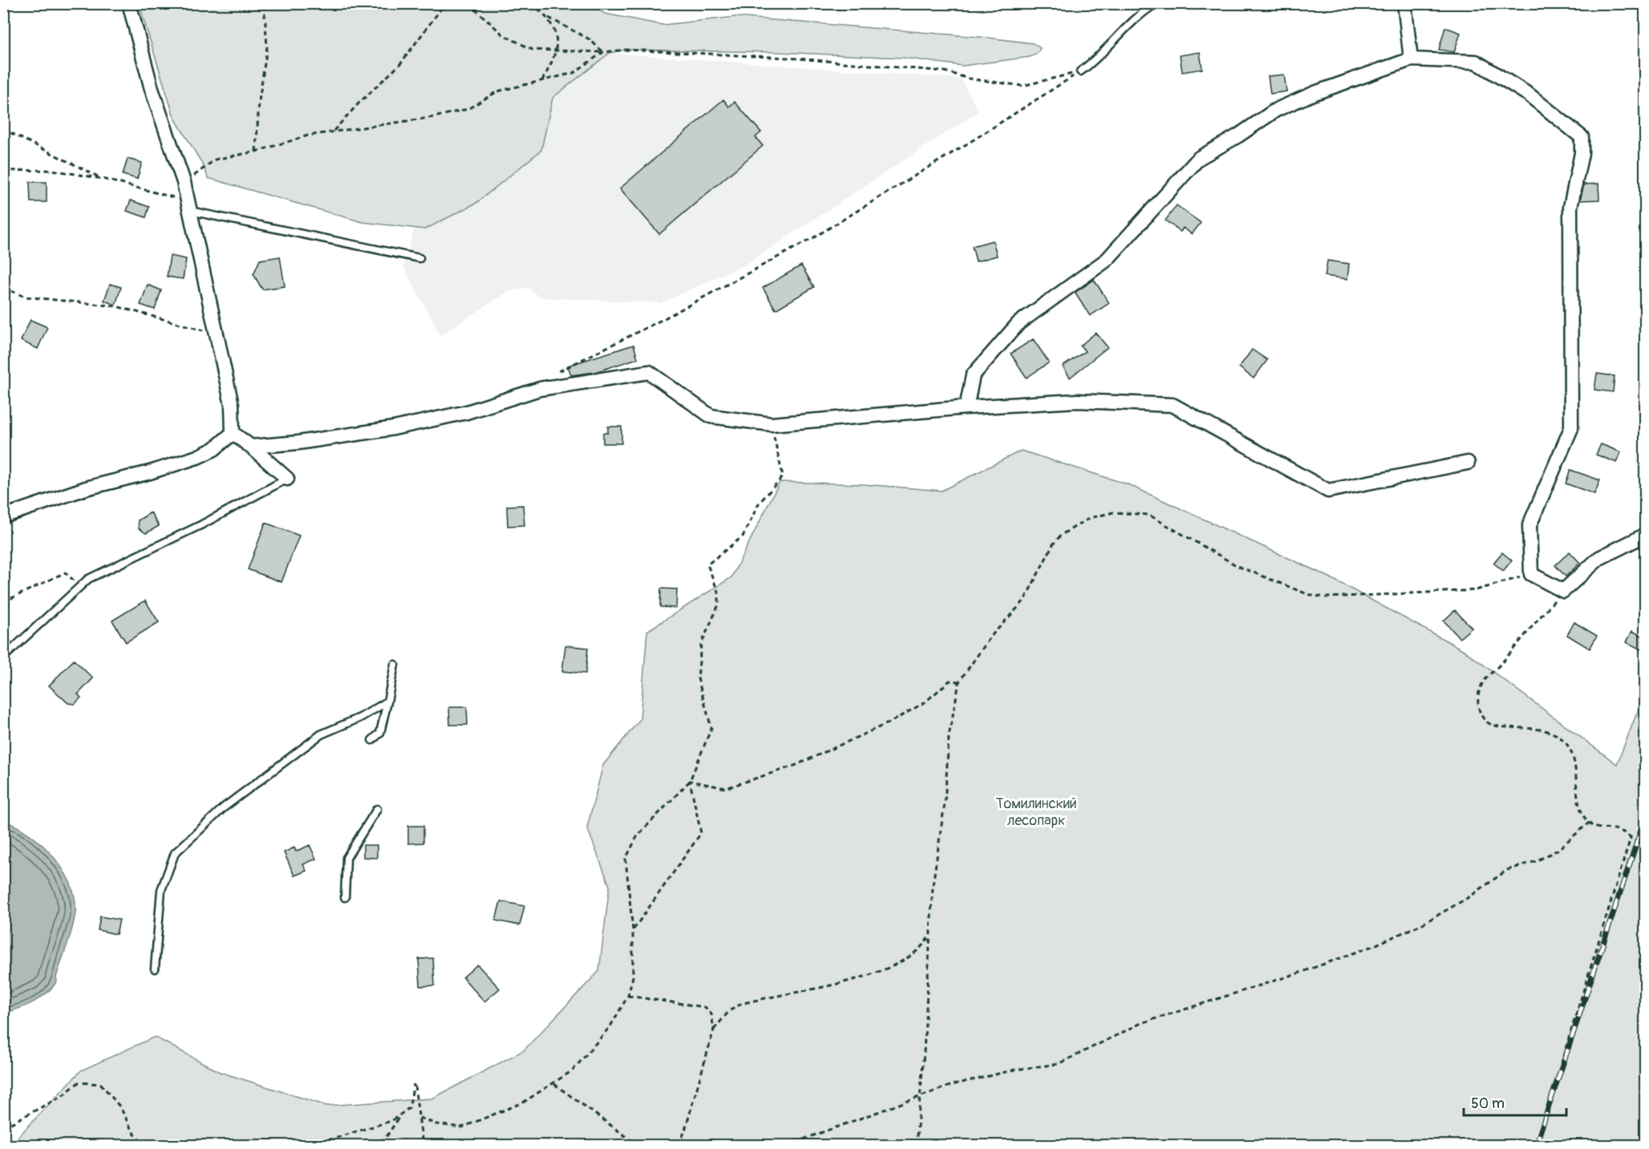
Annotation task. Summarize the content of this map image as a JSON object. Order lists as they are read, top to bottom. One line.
{"parks":["Томилинский лесопарк"],"scale_bar":"50 m"}
